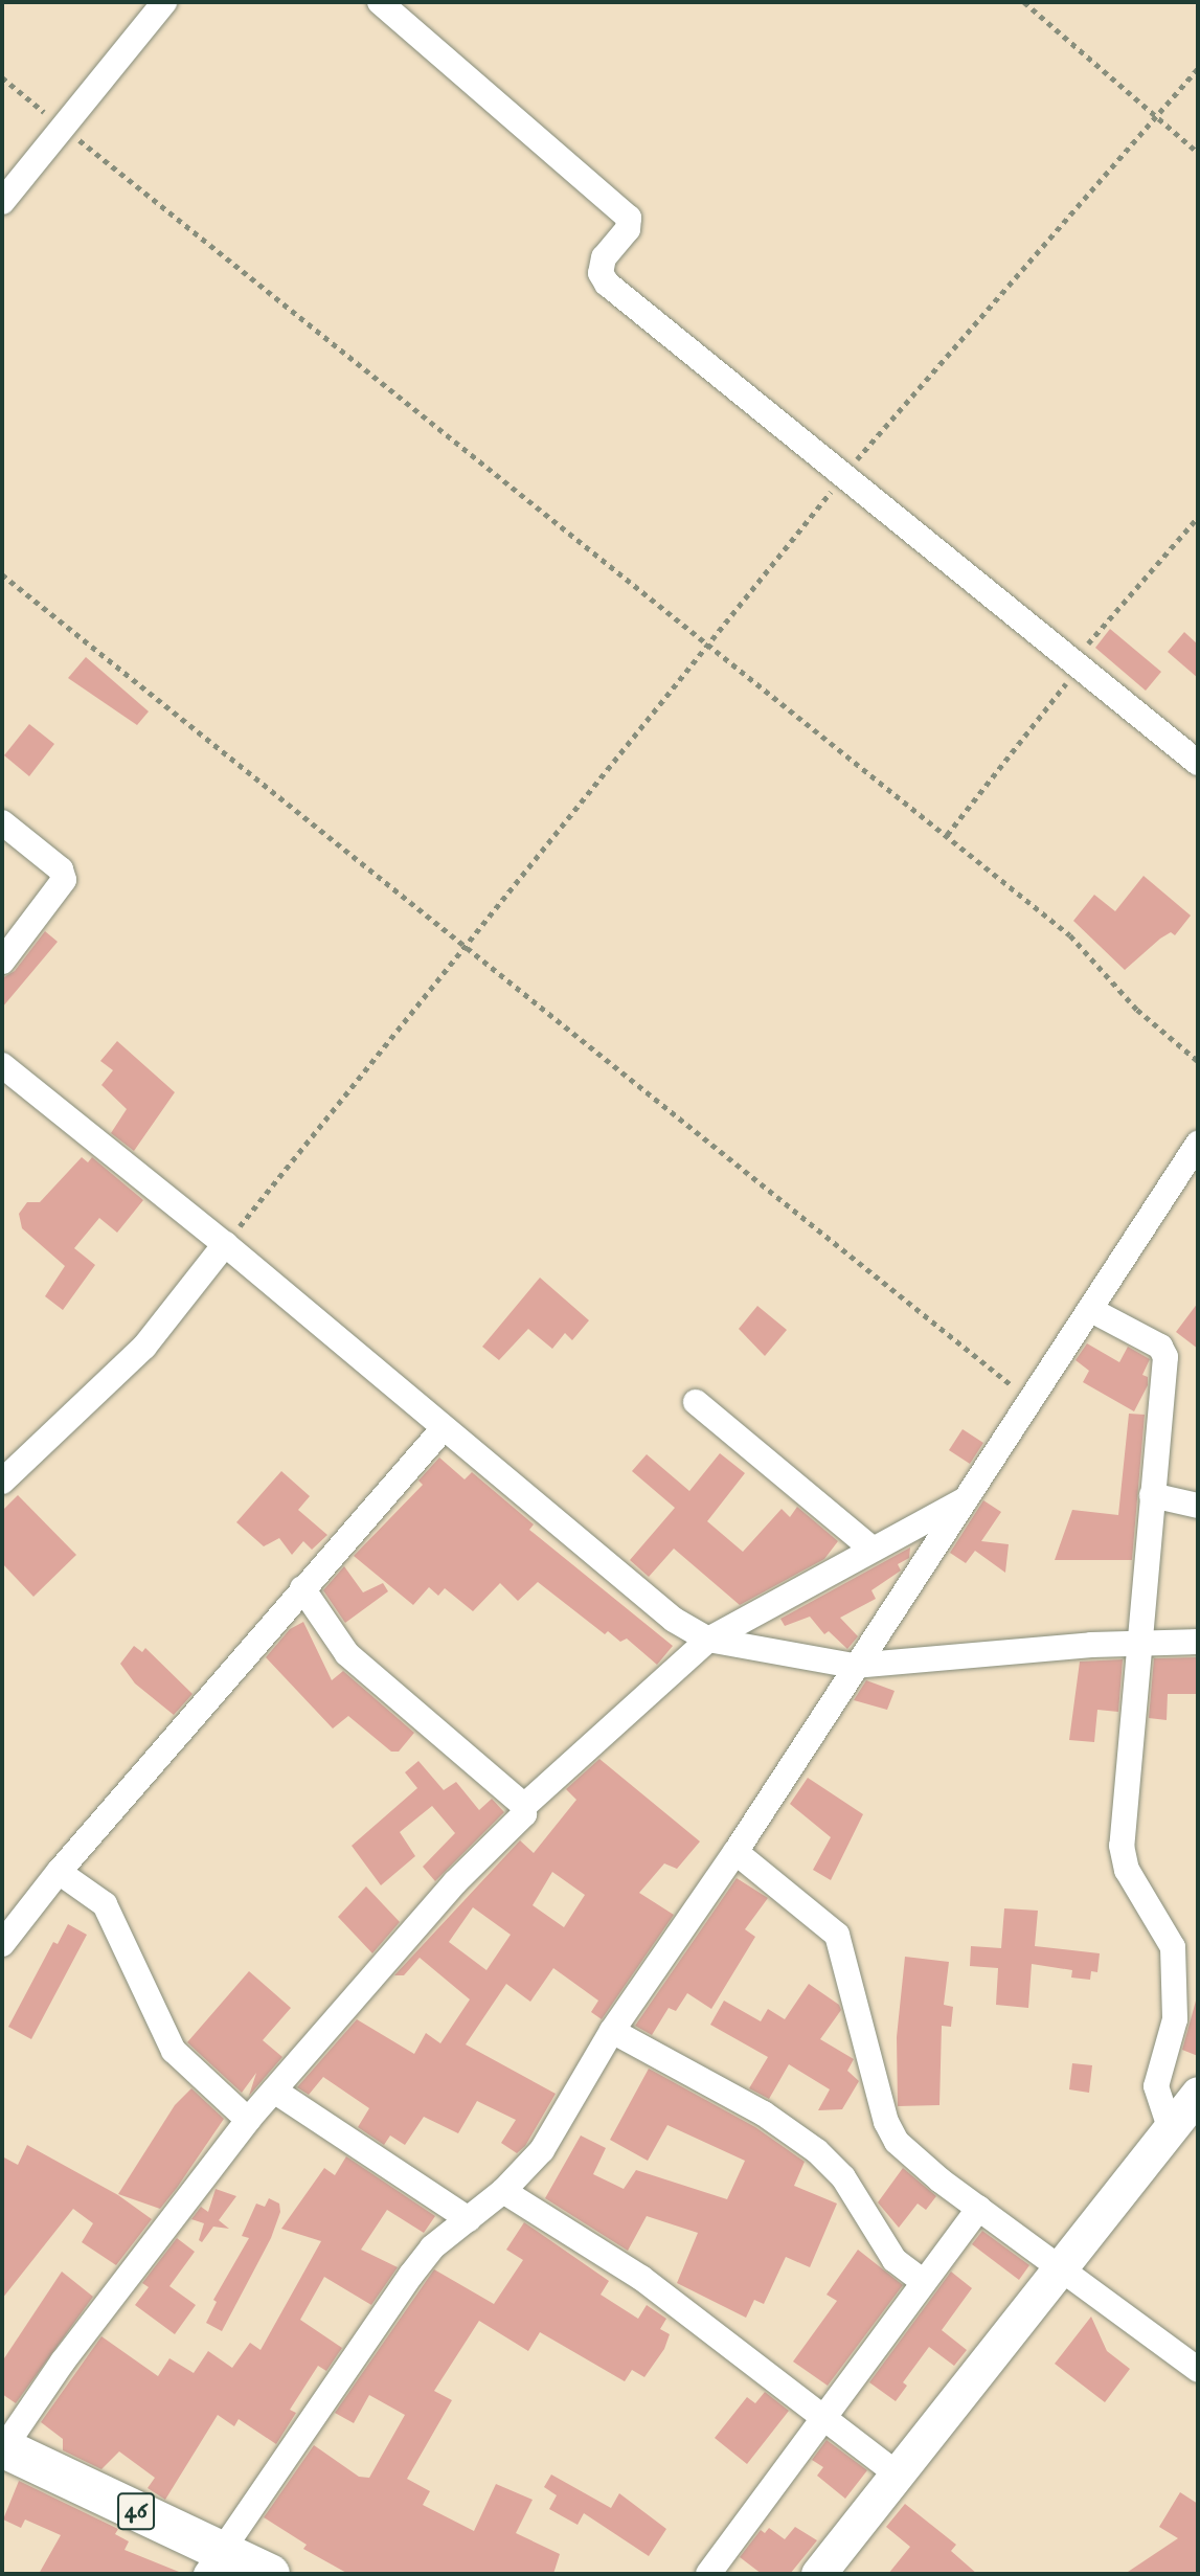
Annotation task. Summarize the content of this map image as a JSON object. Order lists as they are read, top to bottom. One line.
{"streets":{"main road":["46"]}}
